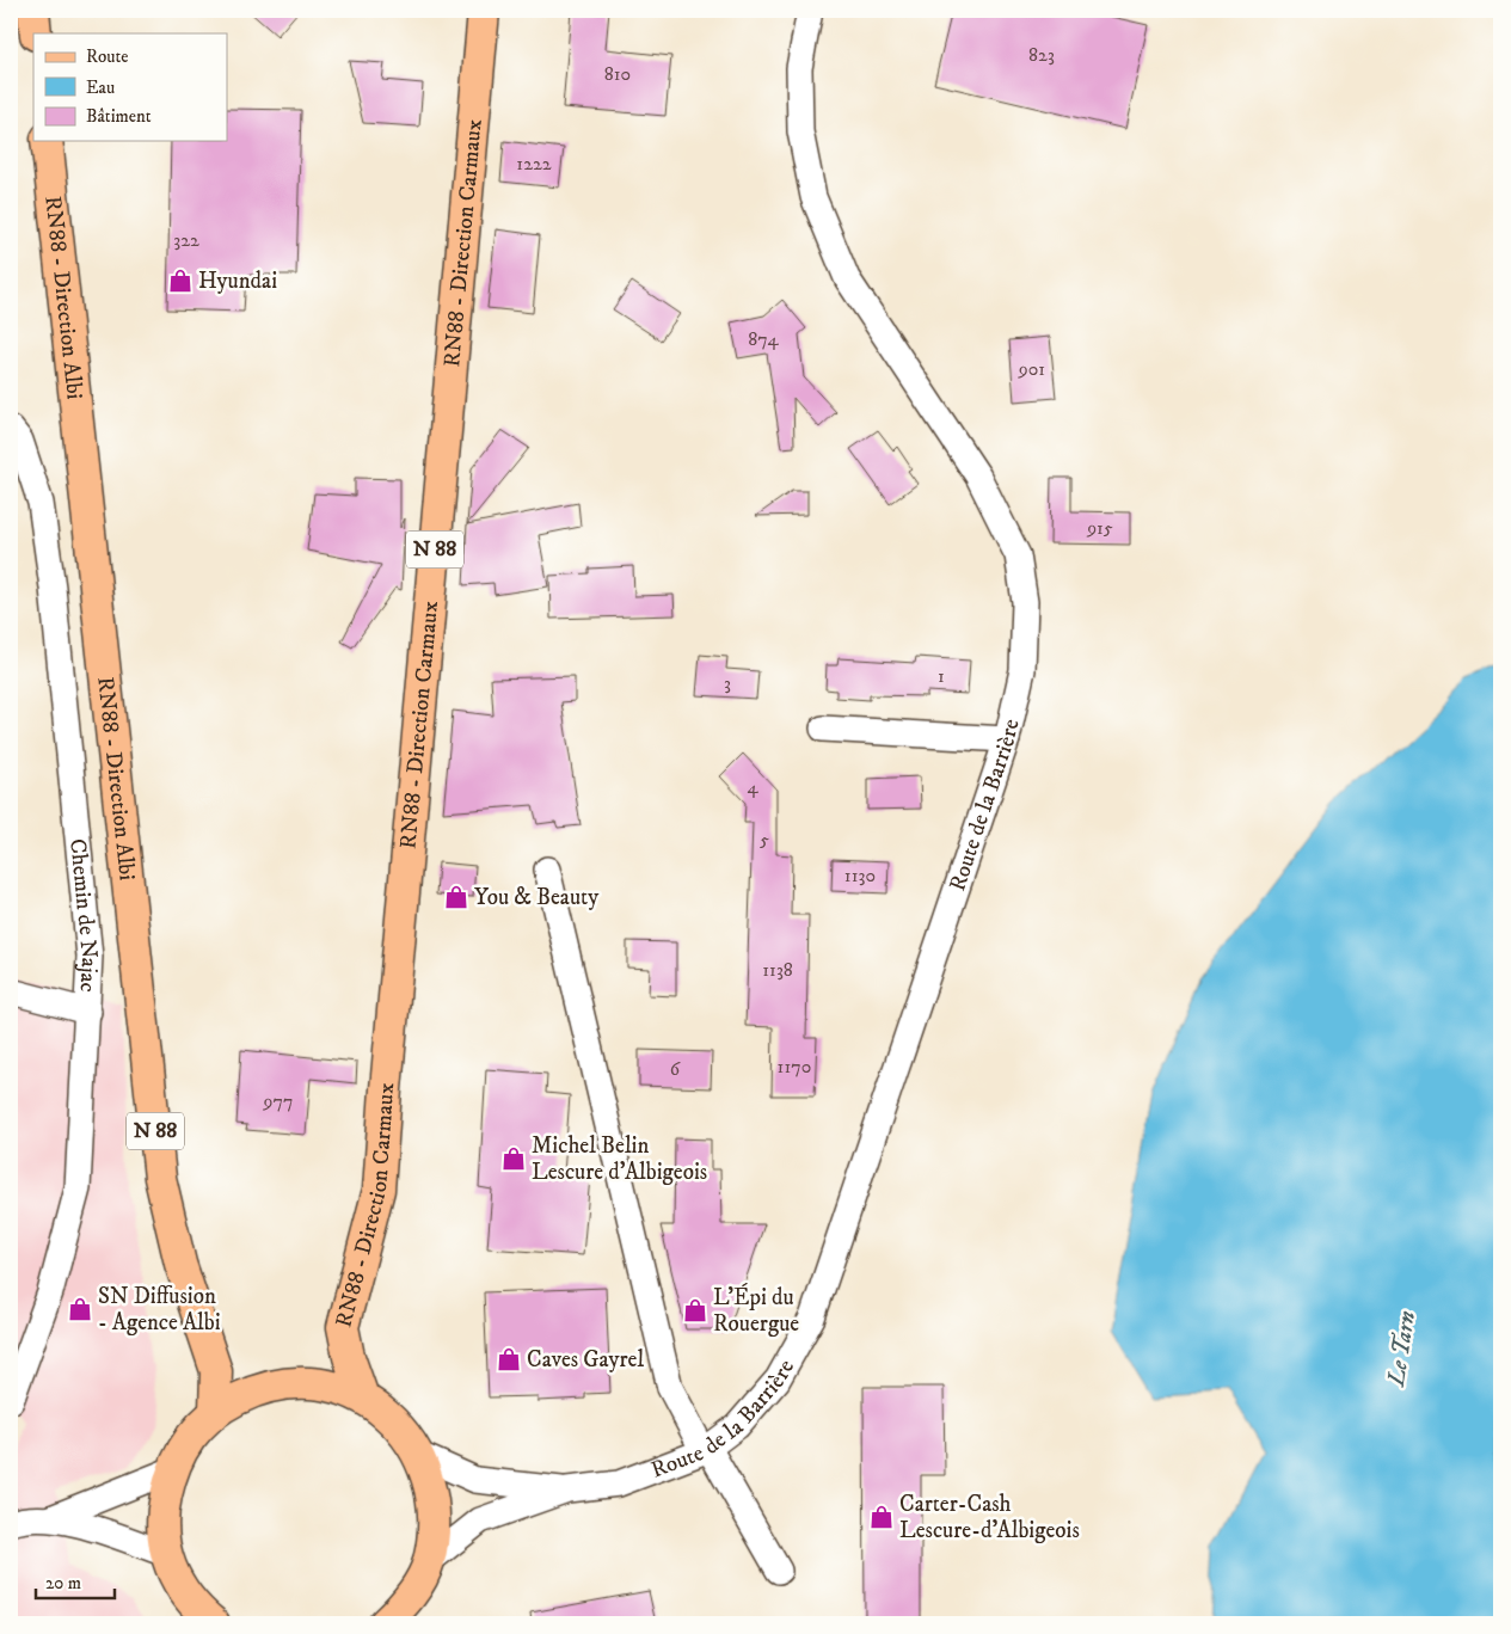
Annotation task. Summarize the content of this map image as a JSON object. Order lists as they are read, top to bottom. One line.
{"streets":{"main road":["RN88 - Direction Carmaux","RN88 - Direction Albi","N 88"],"street":["Route de la Barrière","Chemin de Najac"]},"water":["Le Tarn"],"places":{"shop":["Hyundai","You & Beauty","Michel Belin Lescure d'Albigeois","SN Diffusion - Agence Albi","L'Épi du Rouergue","Caves Gayrel","Carter-Cash Lescure-d'Albigeois"]},"house_numbers":["823","810","1222","322","874","901","915","1","3","4","5","1130","1138","1170","6","977"],"legend":["Route","Eau","Bâtiment"],"scale_bar":"20 m"}
